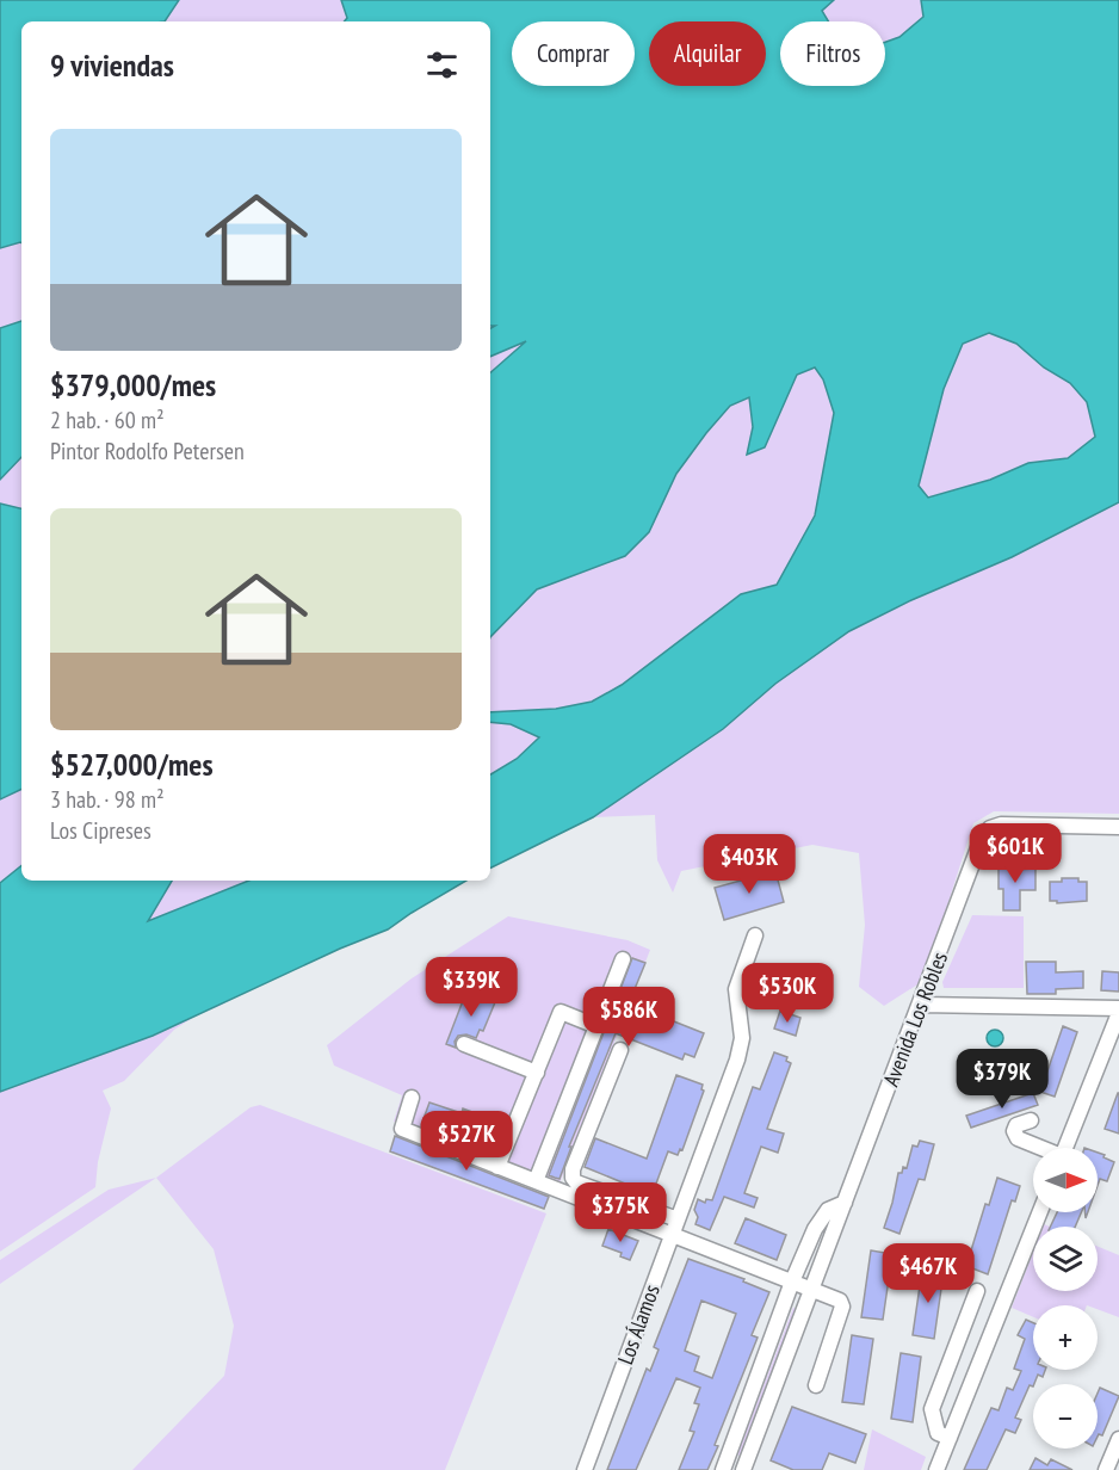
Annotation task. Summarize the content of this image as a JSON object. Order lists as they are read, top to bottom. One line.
{"streets":{"street":["Avenida Los Robles","Los Álamos"]},"north":"right","page":{"chip":["Comprar","Alquilar","Filtros"],"heading":"9 viviendas","list":[{"name":"$379,000/mes","note":"2 hab. · 60 m² · Pintor Rodolfo Petersen"},{"name":"$527,000/mes","note":"3 hab. · 98 m² · Los Cipreses"}],"price":["$601K","$403K","$339K","$530K","$586K","$379K","$527K","$375K","$467K"],"map_buttons":["+","−"]}}
